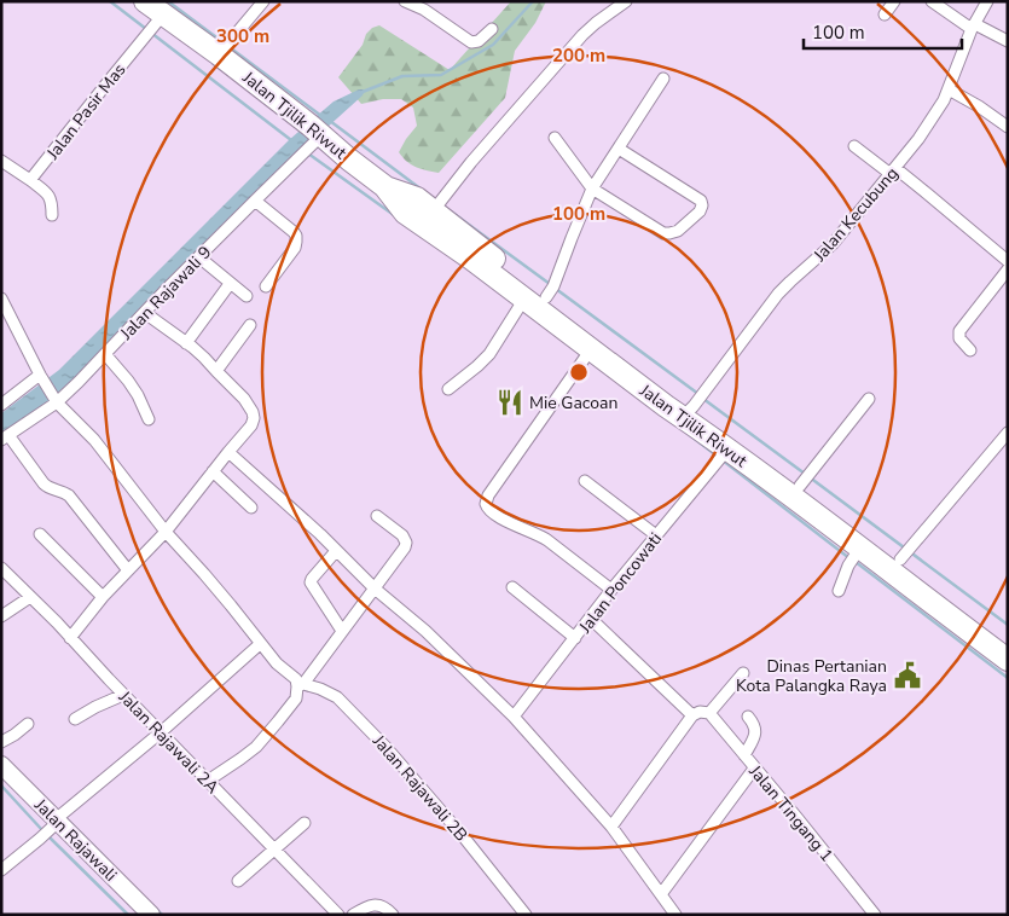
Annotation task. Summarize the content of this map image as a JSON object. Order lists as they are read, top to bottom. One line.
{"streets":{"highway":["Jalan Tjilik Riwut"],"main road":["Jalan Rajawali"],"street":["Jalan Pasir Mas","Jalan Kecubung","Jalan Rajawali 9","Jalan Poncowati","Jalan Rajawali 2A","Jalan Rajawali 2B","Jalan Tingang 1"]},"crossings":[["Jalan Pasir Mas","Jalan Tjilik Riwut"],["Jalan Tjilik Riwut","Jalan Kecubung"],["Jalan Tjilik Riwut","Jalan Rajawali 9"],["Jalan Tjilik Riwut","Jalan Poncowati"]],"places":{"restaurant":["Mie Gacoan"],"public building":["Dinas Pertanian Kota Palangka Raya"]},"scale_bar":"100 m","rings":["300 m","200 m","100 m"]}
